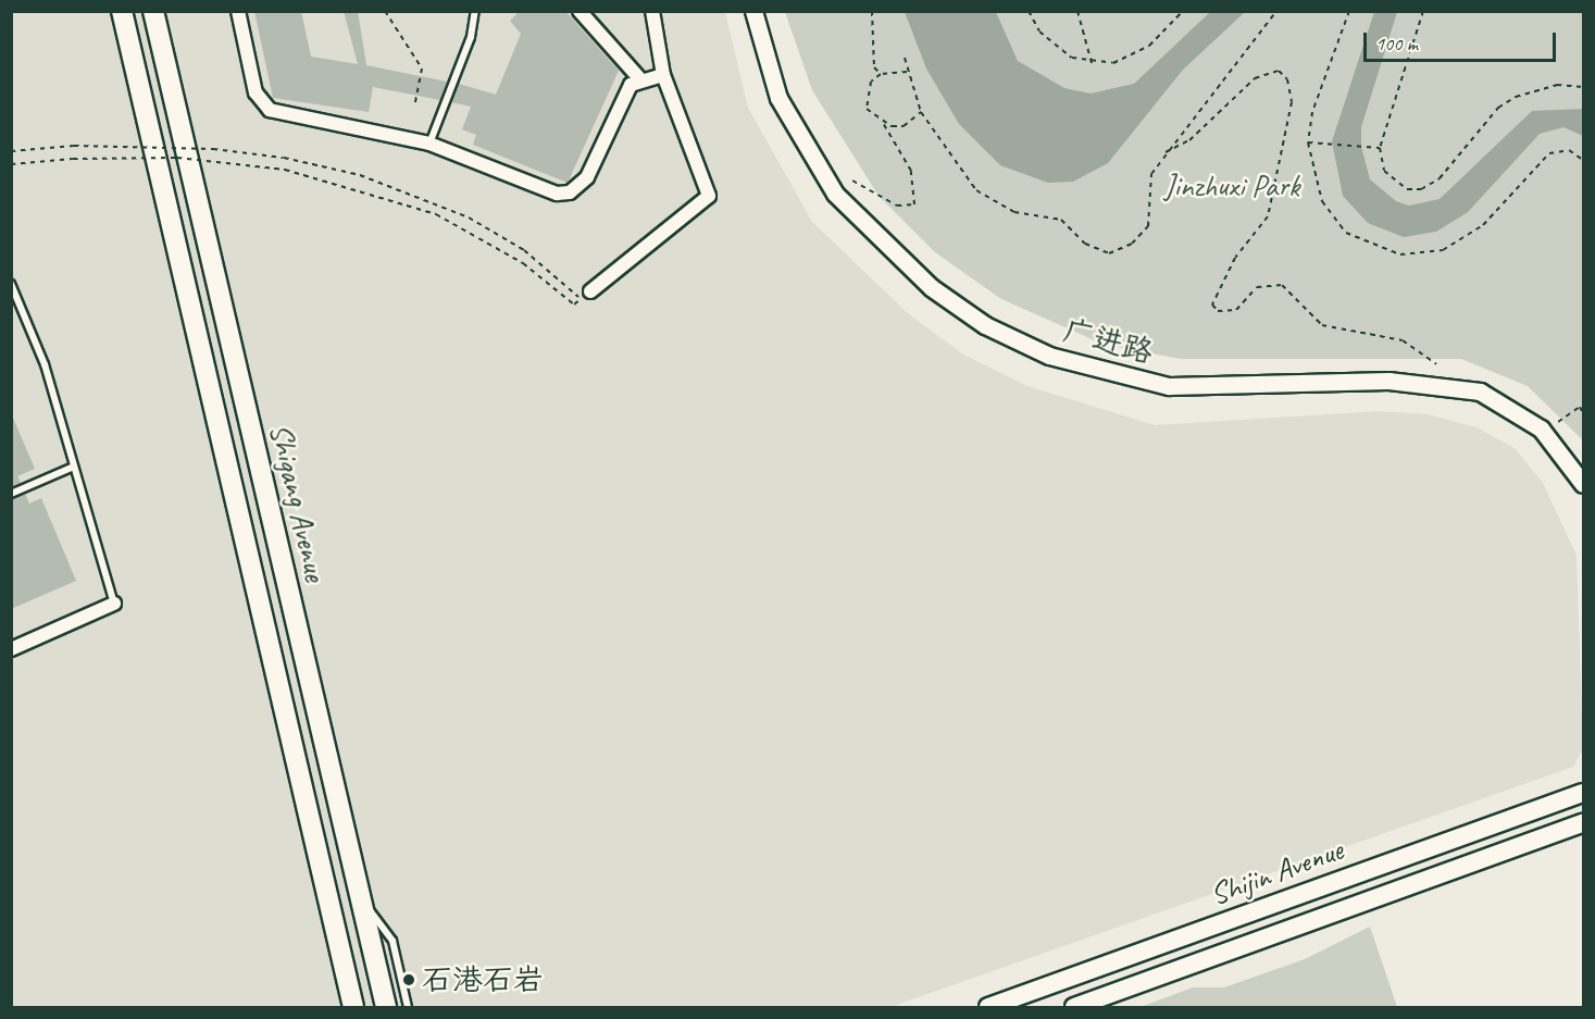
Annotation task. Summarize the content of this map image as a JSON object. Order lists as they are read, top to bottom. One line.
{"streets":{"main road":["Shigang Avenue","Shijin Avenue"],"street":["广进路"]},"parks":["Jinzhuxi Park"],"places":["石港石岩"],"scale_bar":"100 m"}
